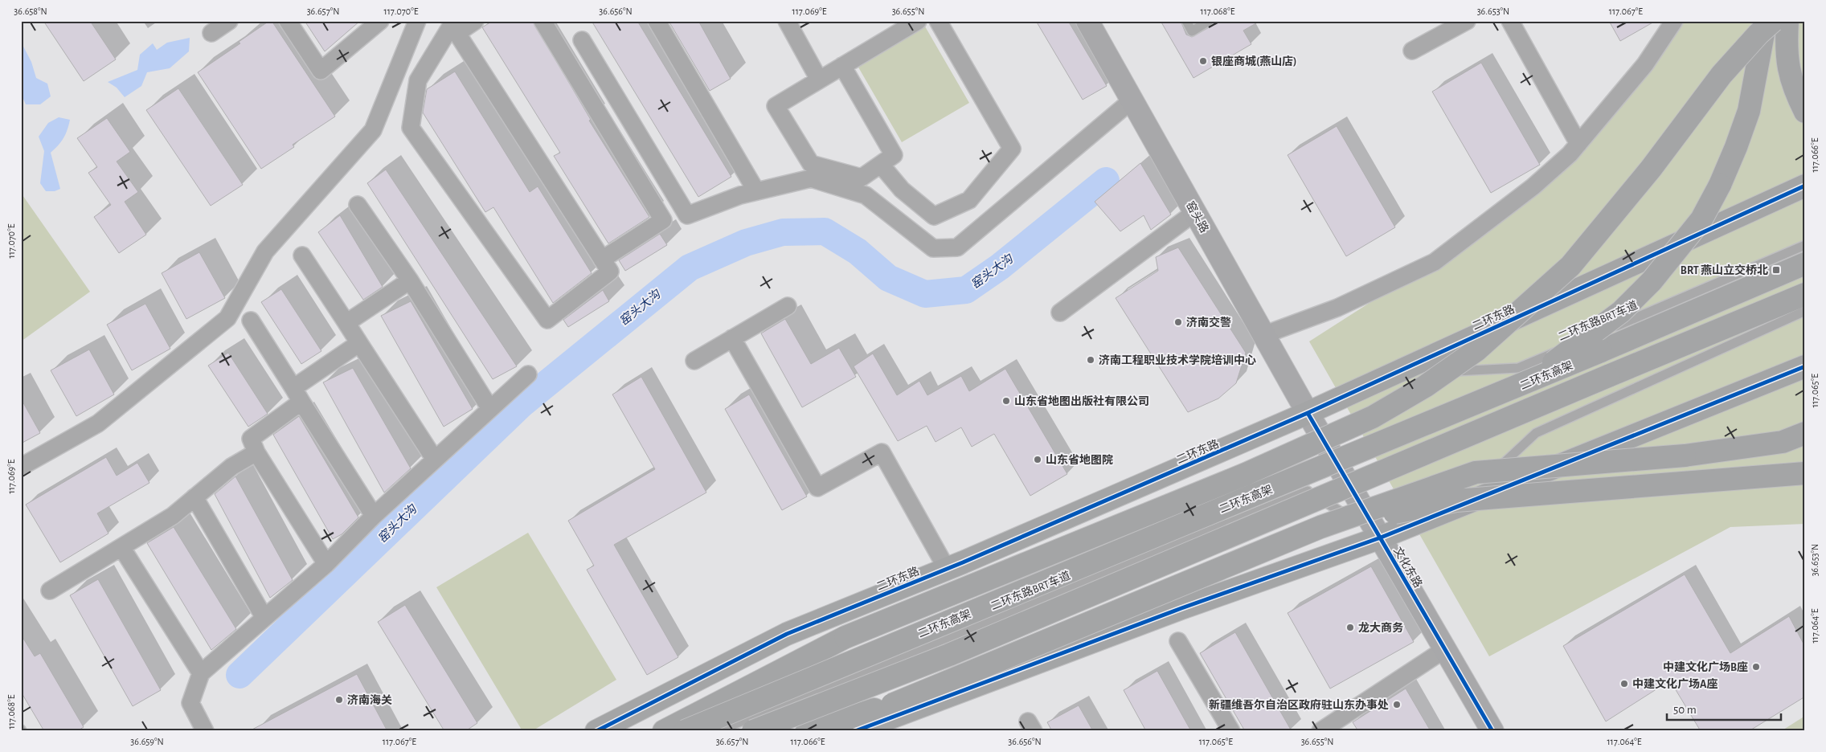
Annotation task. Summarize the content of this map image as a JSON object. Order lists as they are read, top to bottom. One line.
{"streets":{"highway":["二环东路","二环东高架"],"main road":["窑头路","文化东路"],"lane":["二环东路BRT车道"]},"crossings":[["窑头路","二环东路"],["窑头路","文化东路"],["二环东路","二环东路BRT车道"],["二环东路","文化东路"]],"water":["窑头大沟"],"places":{"other":["银座商城(燕山店)","济南交警","济南工程职业技术学院培训中心","山东省地图出版社有限公司","山东省地图院","龙大商务","中建文化广场B座","中建文化广场A座","济南海关","新疆维吾尔自治区政府驻山东办事处"],"transit":["BRT 燕山立交桥北"]},"scale_bar":"50 m","coordinates":["36.658°N","36.657°N","117.070°E","36.656°N","117.069°E","36.655°N","117.068°E","36.653°N","117.067°E","117.066°E","117.065°E","117.064°E","36.659°N"]}
